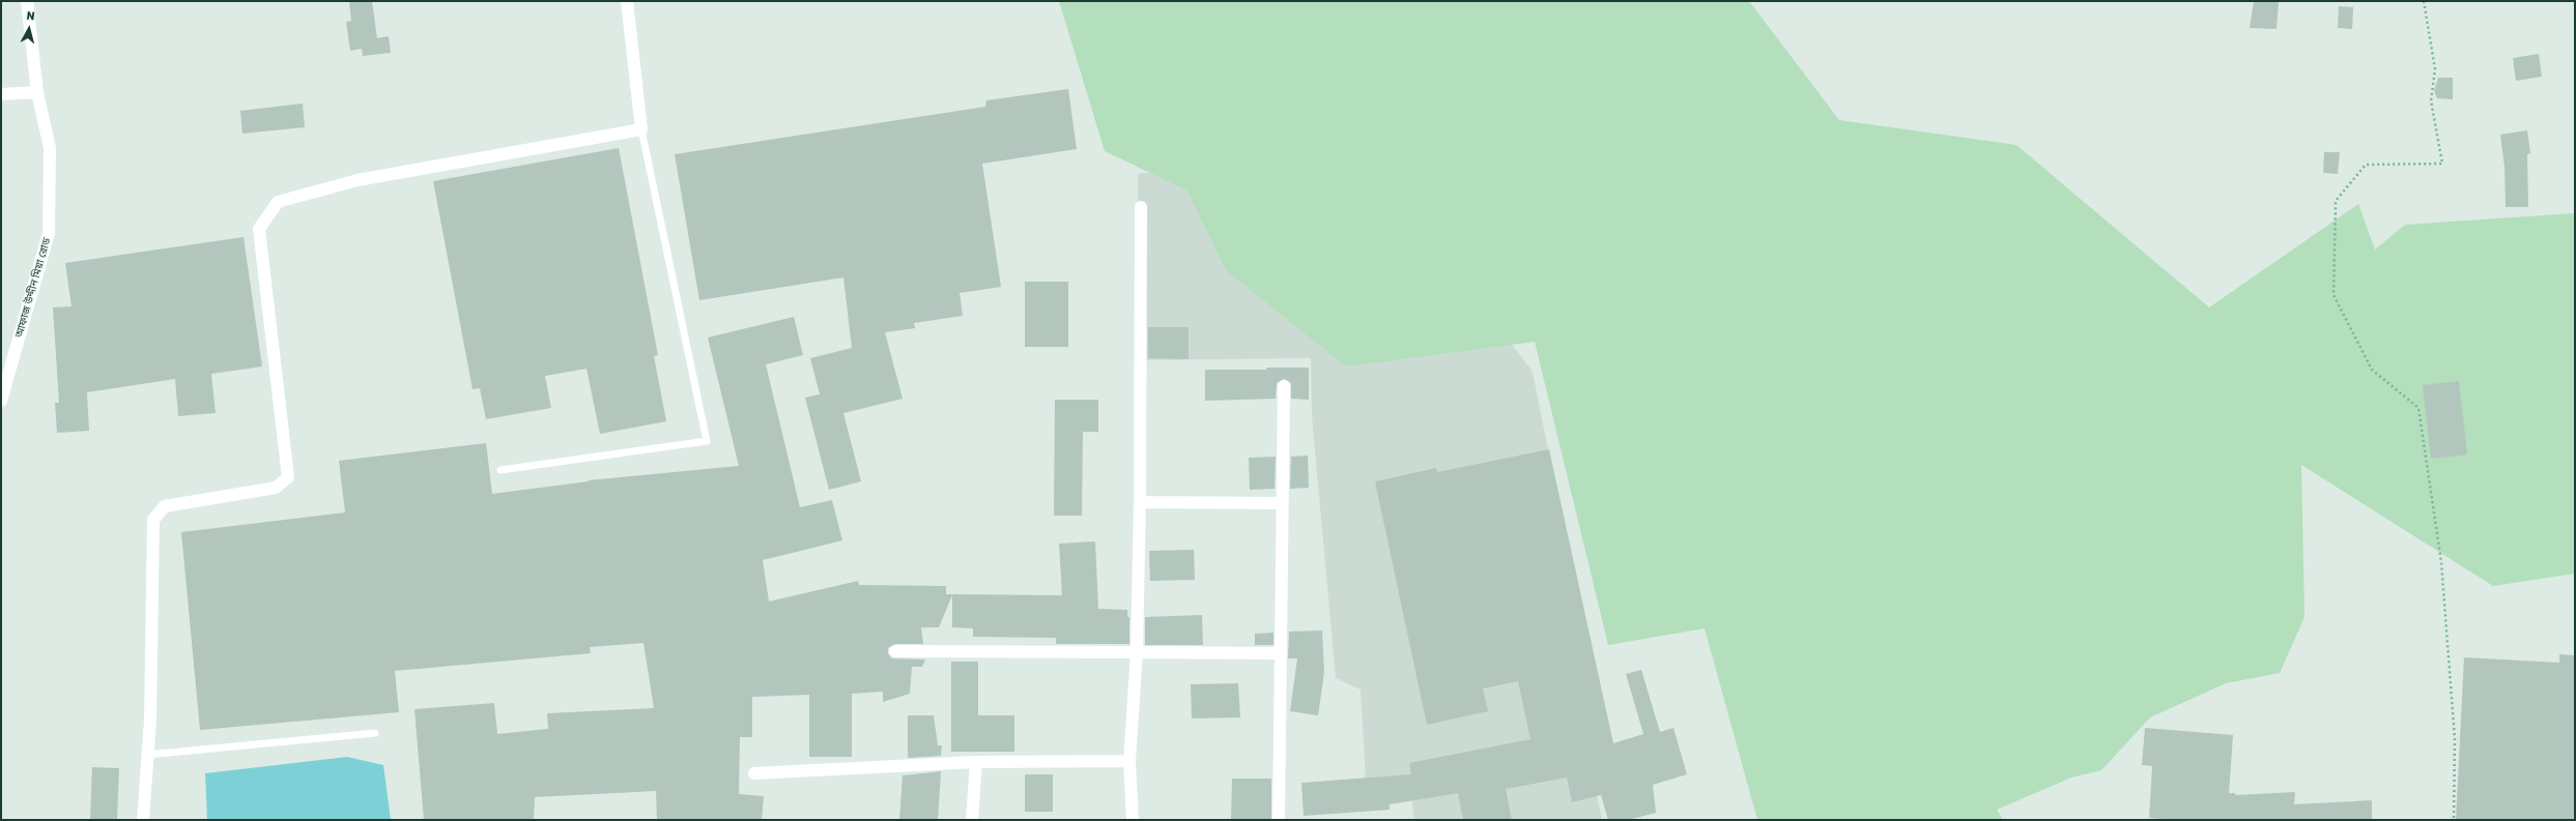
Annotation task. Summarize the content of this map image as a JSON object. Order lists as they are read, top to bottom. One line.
{"streets":{"street":["আফাজ উদ্দীন মিয়া রোড"]},"north":"top"}
